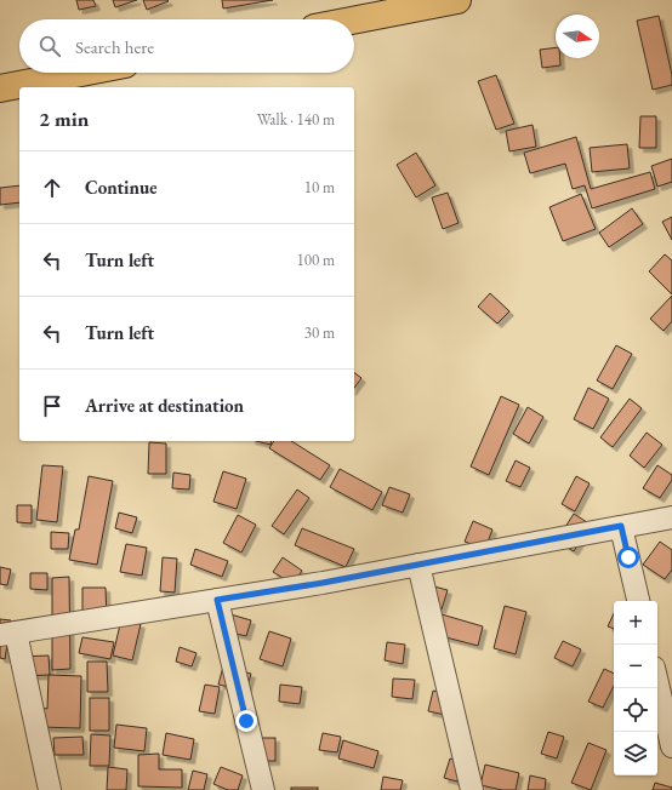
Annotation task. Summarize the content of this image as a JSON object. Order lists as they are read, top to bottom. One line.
{"north":"right","page":{"search":"Search here","heading":["2 min","Walk · 140 m"],"list":[["Continue","10 m"],["Turn left","100 m"],["Turn left","30 m"],"Arrive at destination"],"map_buttons":["+","−"]}}
